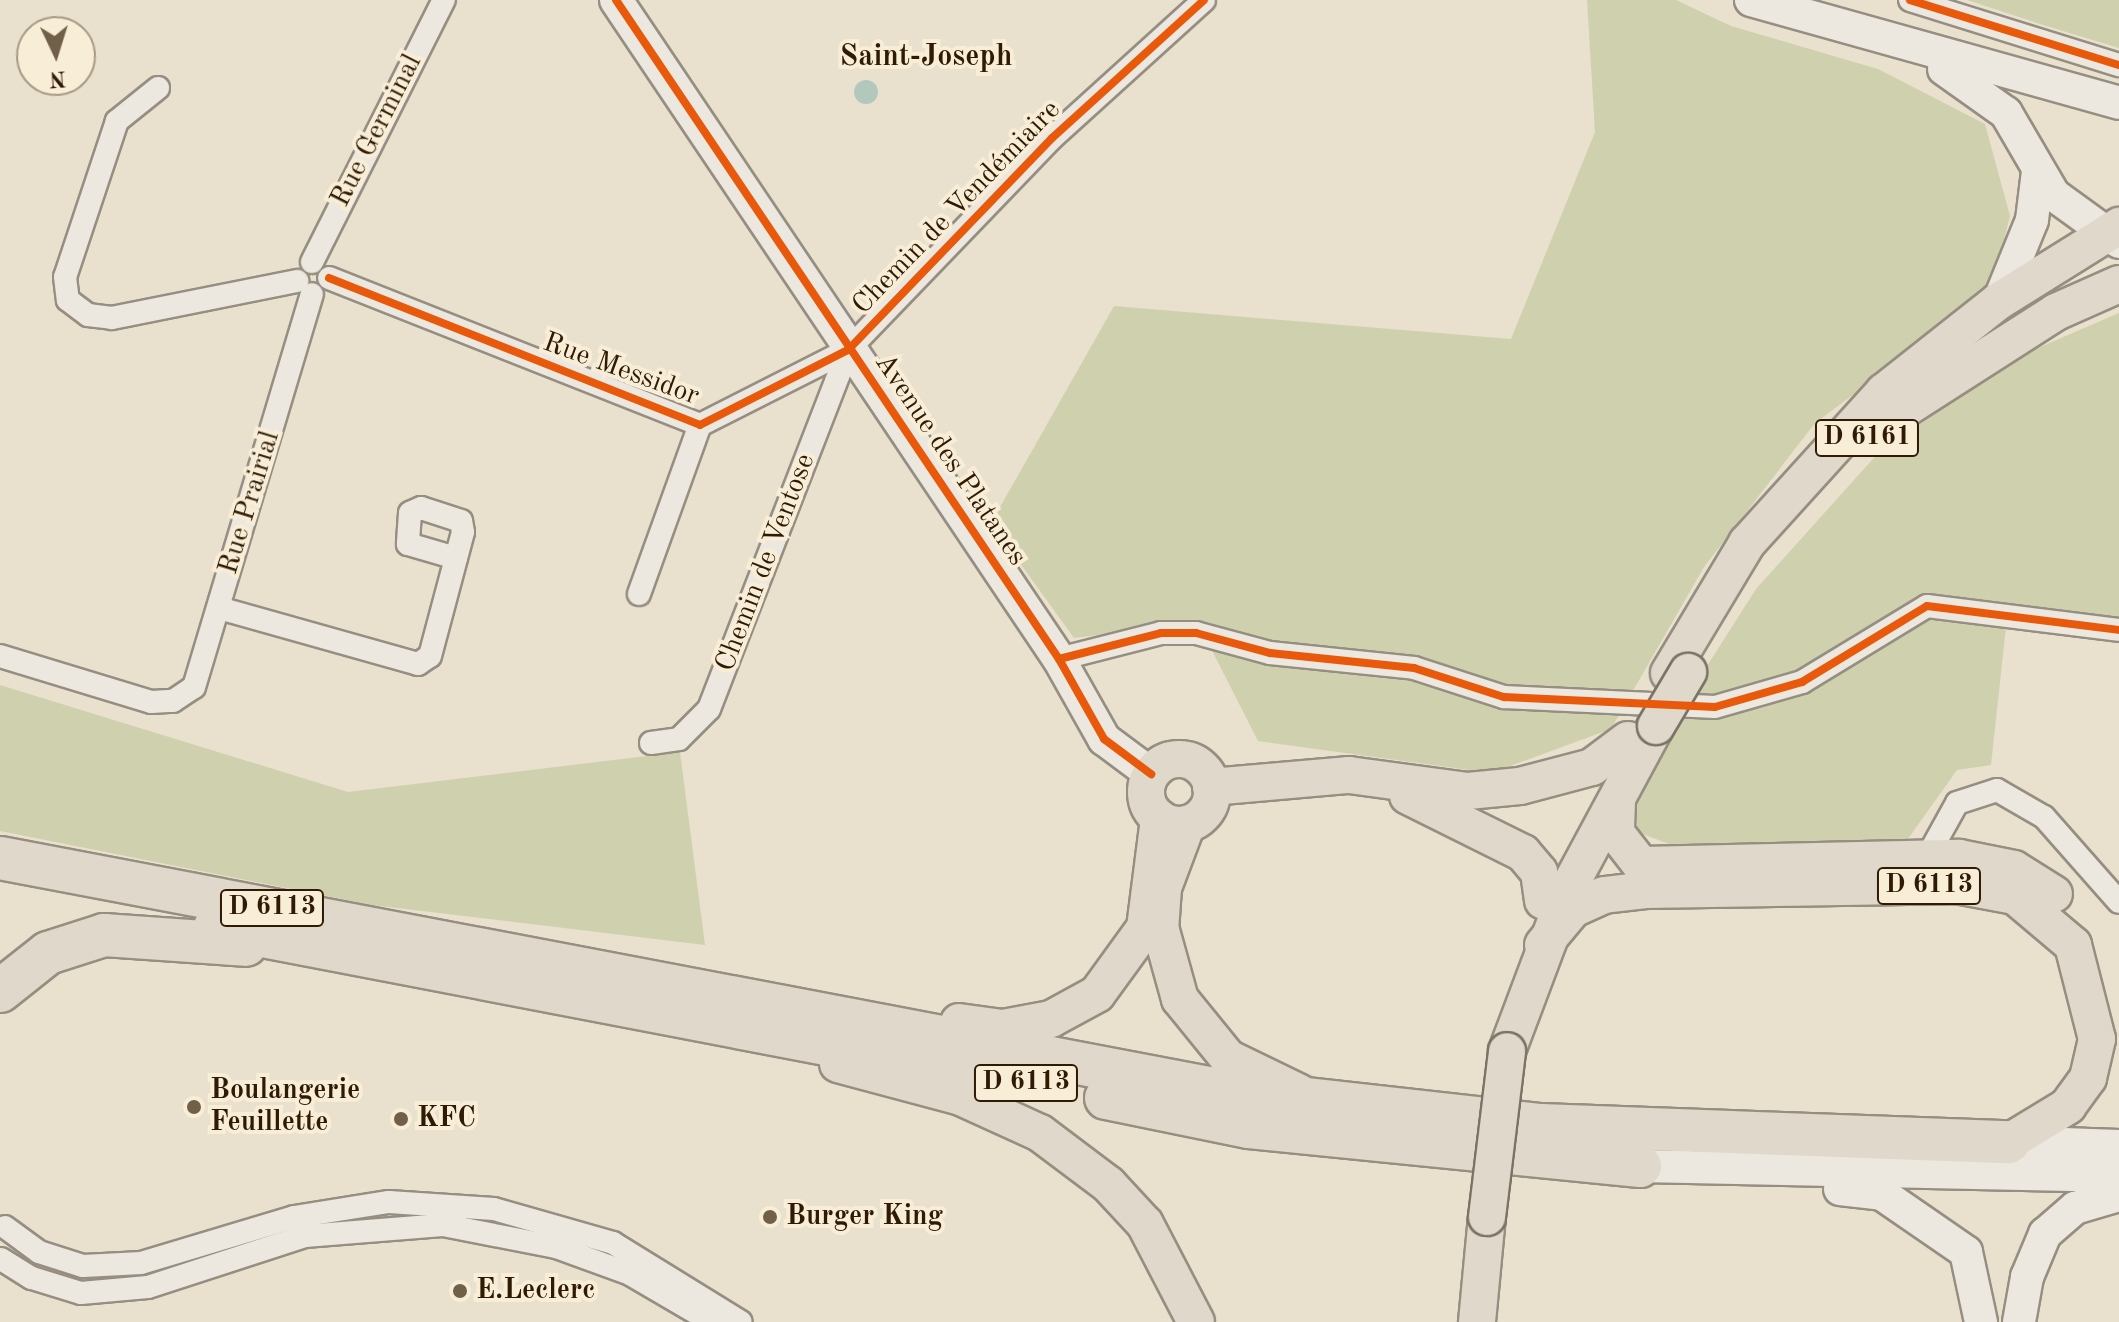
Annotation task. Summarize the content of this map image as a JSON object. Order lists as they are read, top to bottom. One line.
{"streets":{"highway":["D 6113"],"main road":["D 6161"],"street":["Rue Germinal","Chemin de Vendémiaire","Rue Messidor","Avenue des Platanes","Rue Prairial","Chemin de Ventose"]},"crossings":[["Rue Germinal","Rue Prairial"],["Chemin de Vendémiaire","Rue Messidor"],["Chemin de Vendémiaire","Avenue des Platanes"],["Chemin de Vendémiaire","Chemin de Ventose"],["Rue Messidor","Avenue des Platanes"],["Rue Messidor","Chemin de Ventose"],["D 6161","D 6113"],["Avenue des Platanes","Chemin de Ventose"],["Avenue des Platanes","D 6113"]],"districts":["Saint-Joseph"],"places":["Boulangerie Feuillette","KFC","Burger King","E.Leclerc"],"north":"bottom"}
